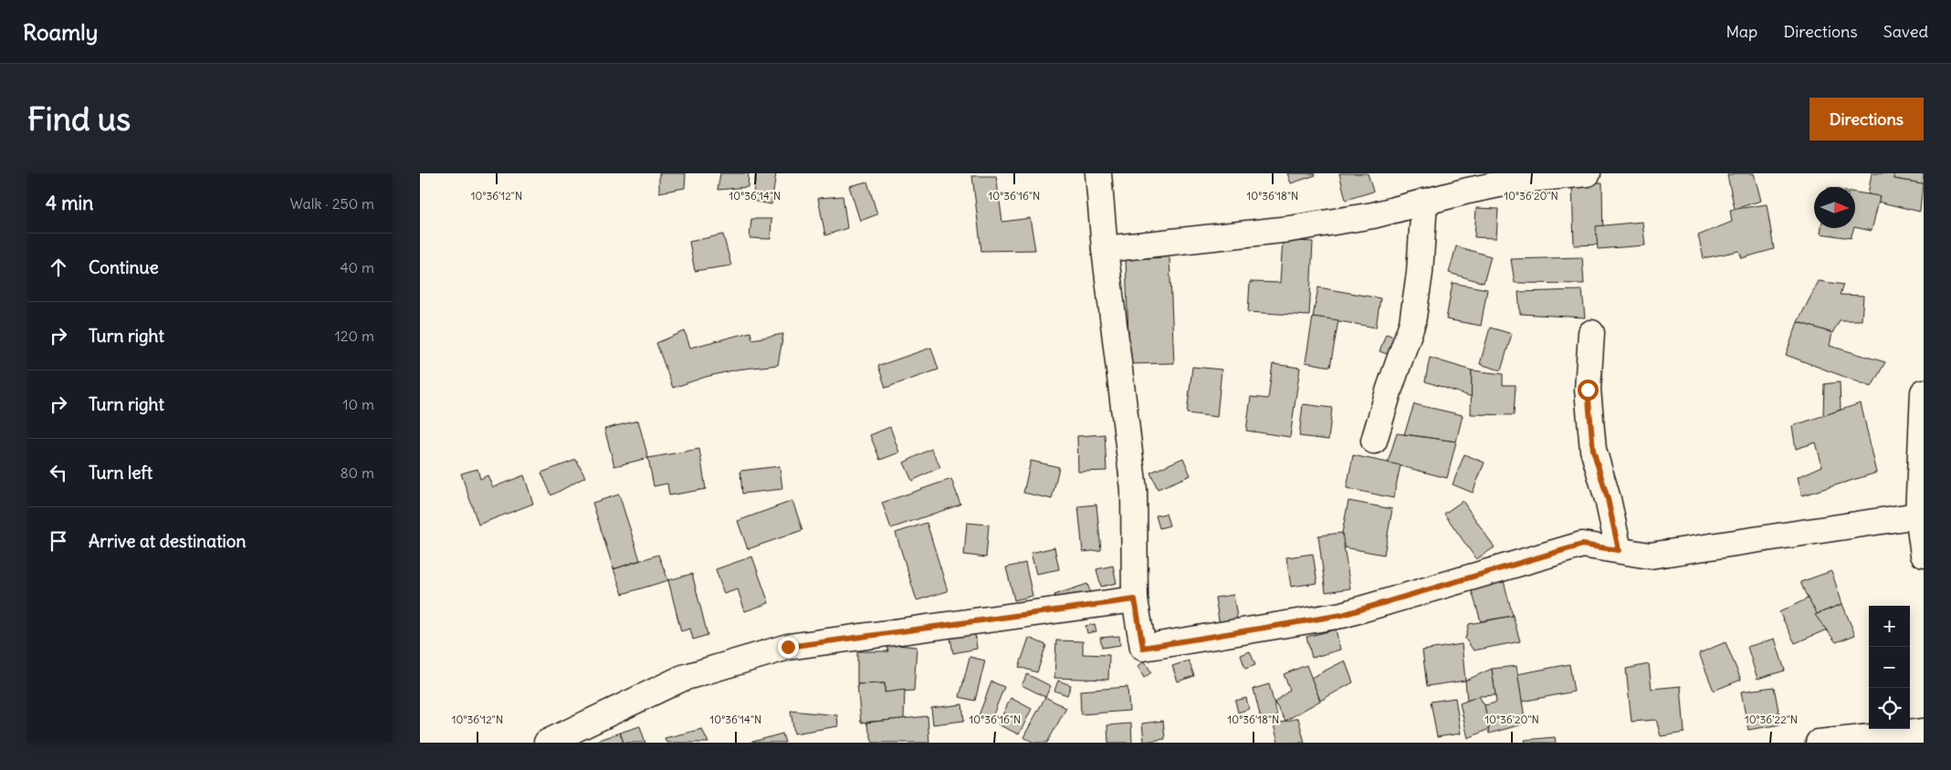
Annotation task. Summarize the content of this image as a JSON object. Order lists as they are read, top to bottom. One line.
{"north":"right","page":{"header":"Roamly","nav":["Map","Directions","Saved"],"buttons":"Directions","title":"Find us","heading":["4 min","Walk · 250 m"],"list":[["Continue","40 m"],["Turn right","120 m"],["Turn right","10 m"],["Turn left","80 m"],"Arrive at destination"],"map_buttons":["+","−"]},"coordinates":["10°36'12\"N","10°36'14\"N","10°36'16\"N","10°36'18\"N","10°36'20\"N","10°36'22\"N"]}
